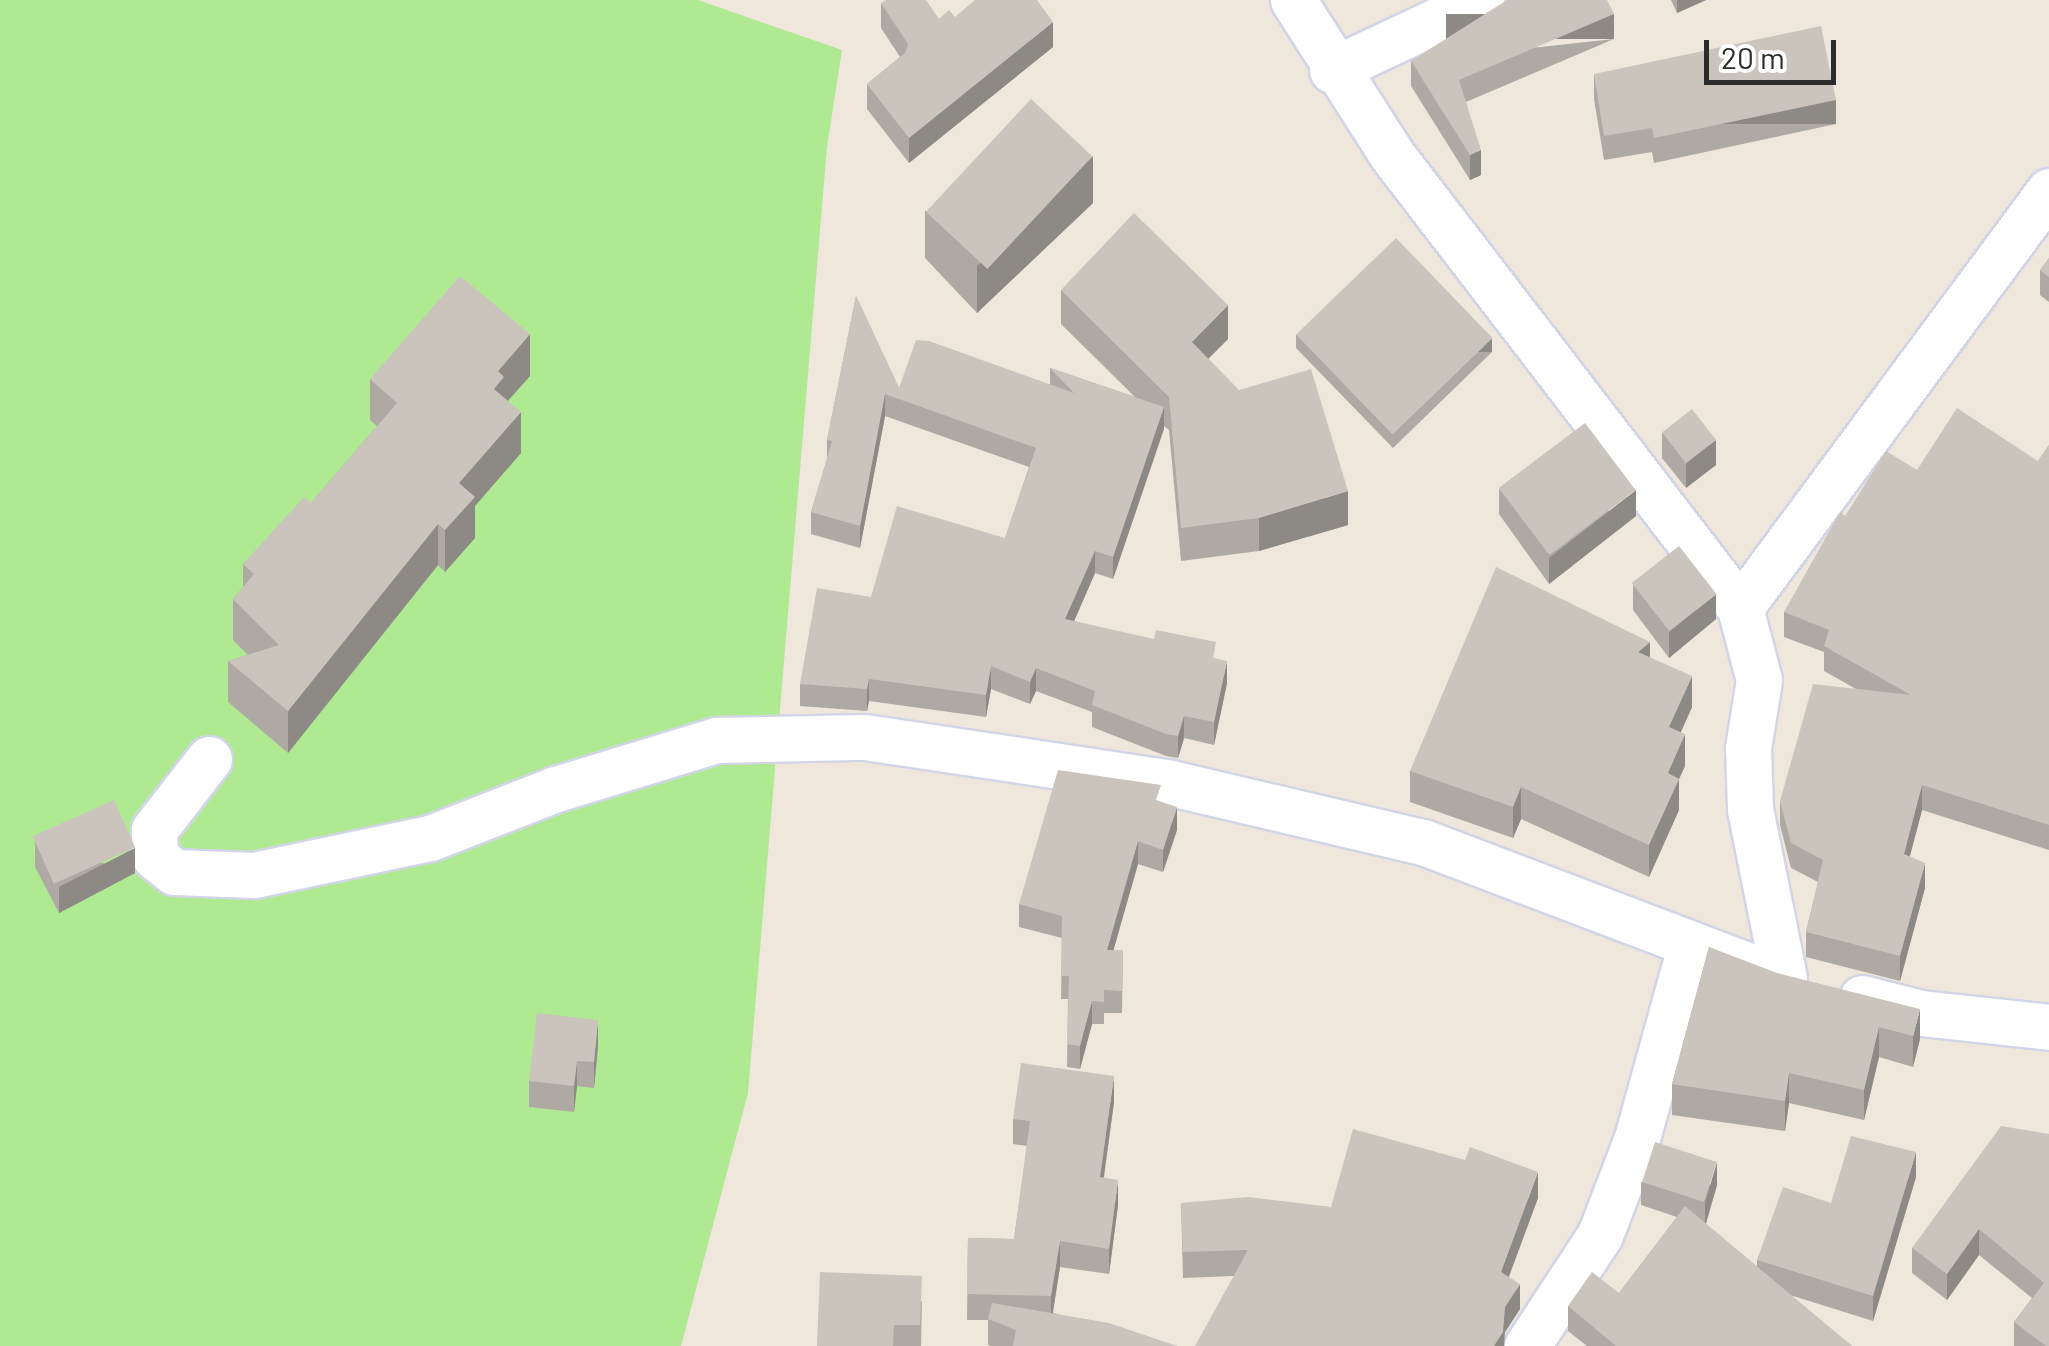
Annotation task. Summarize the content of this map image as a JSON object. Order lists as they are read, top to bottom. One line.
{"scale_bar":"20 m"}
